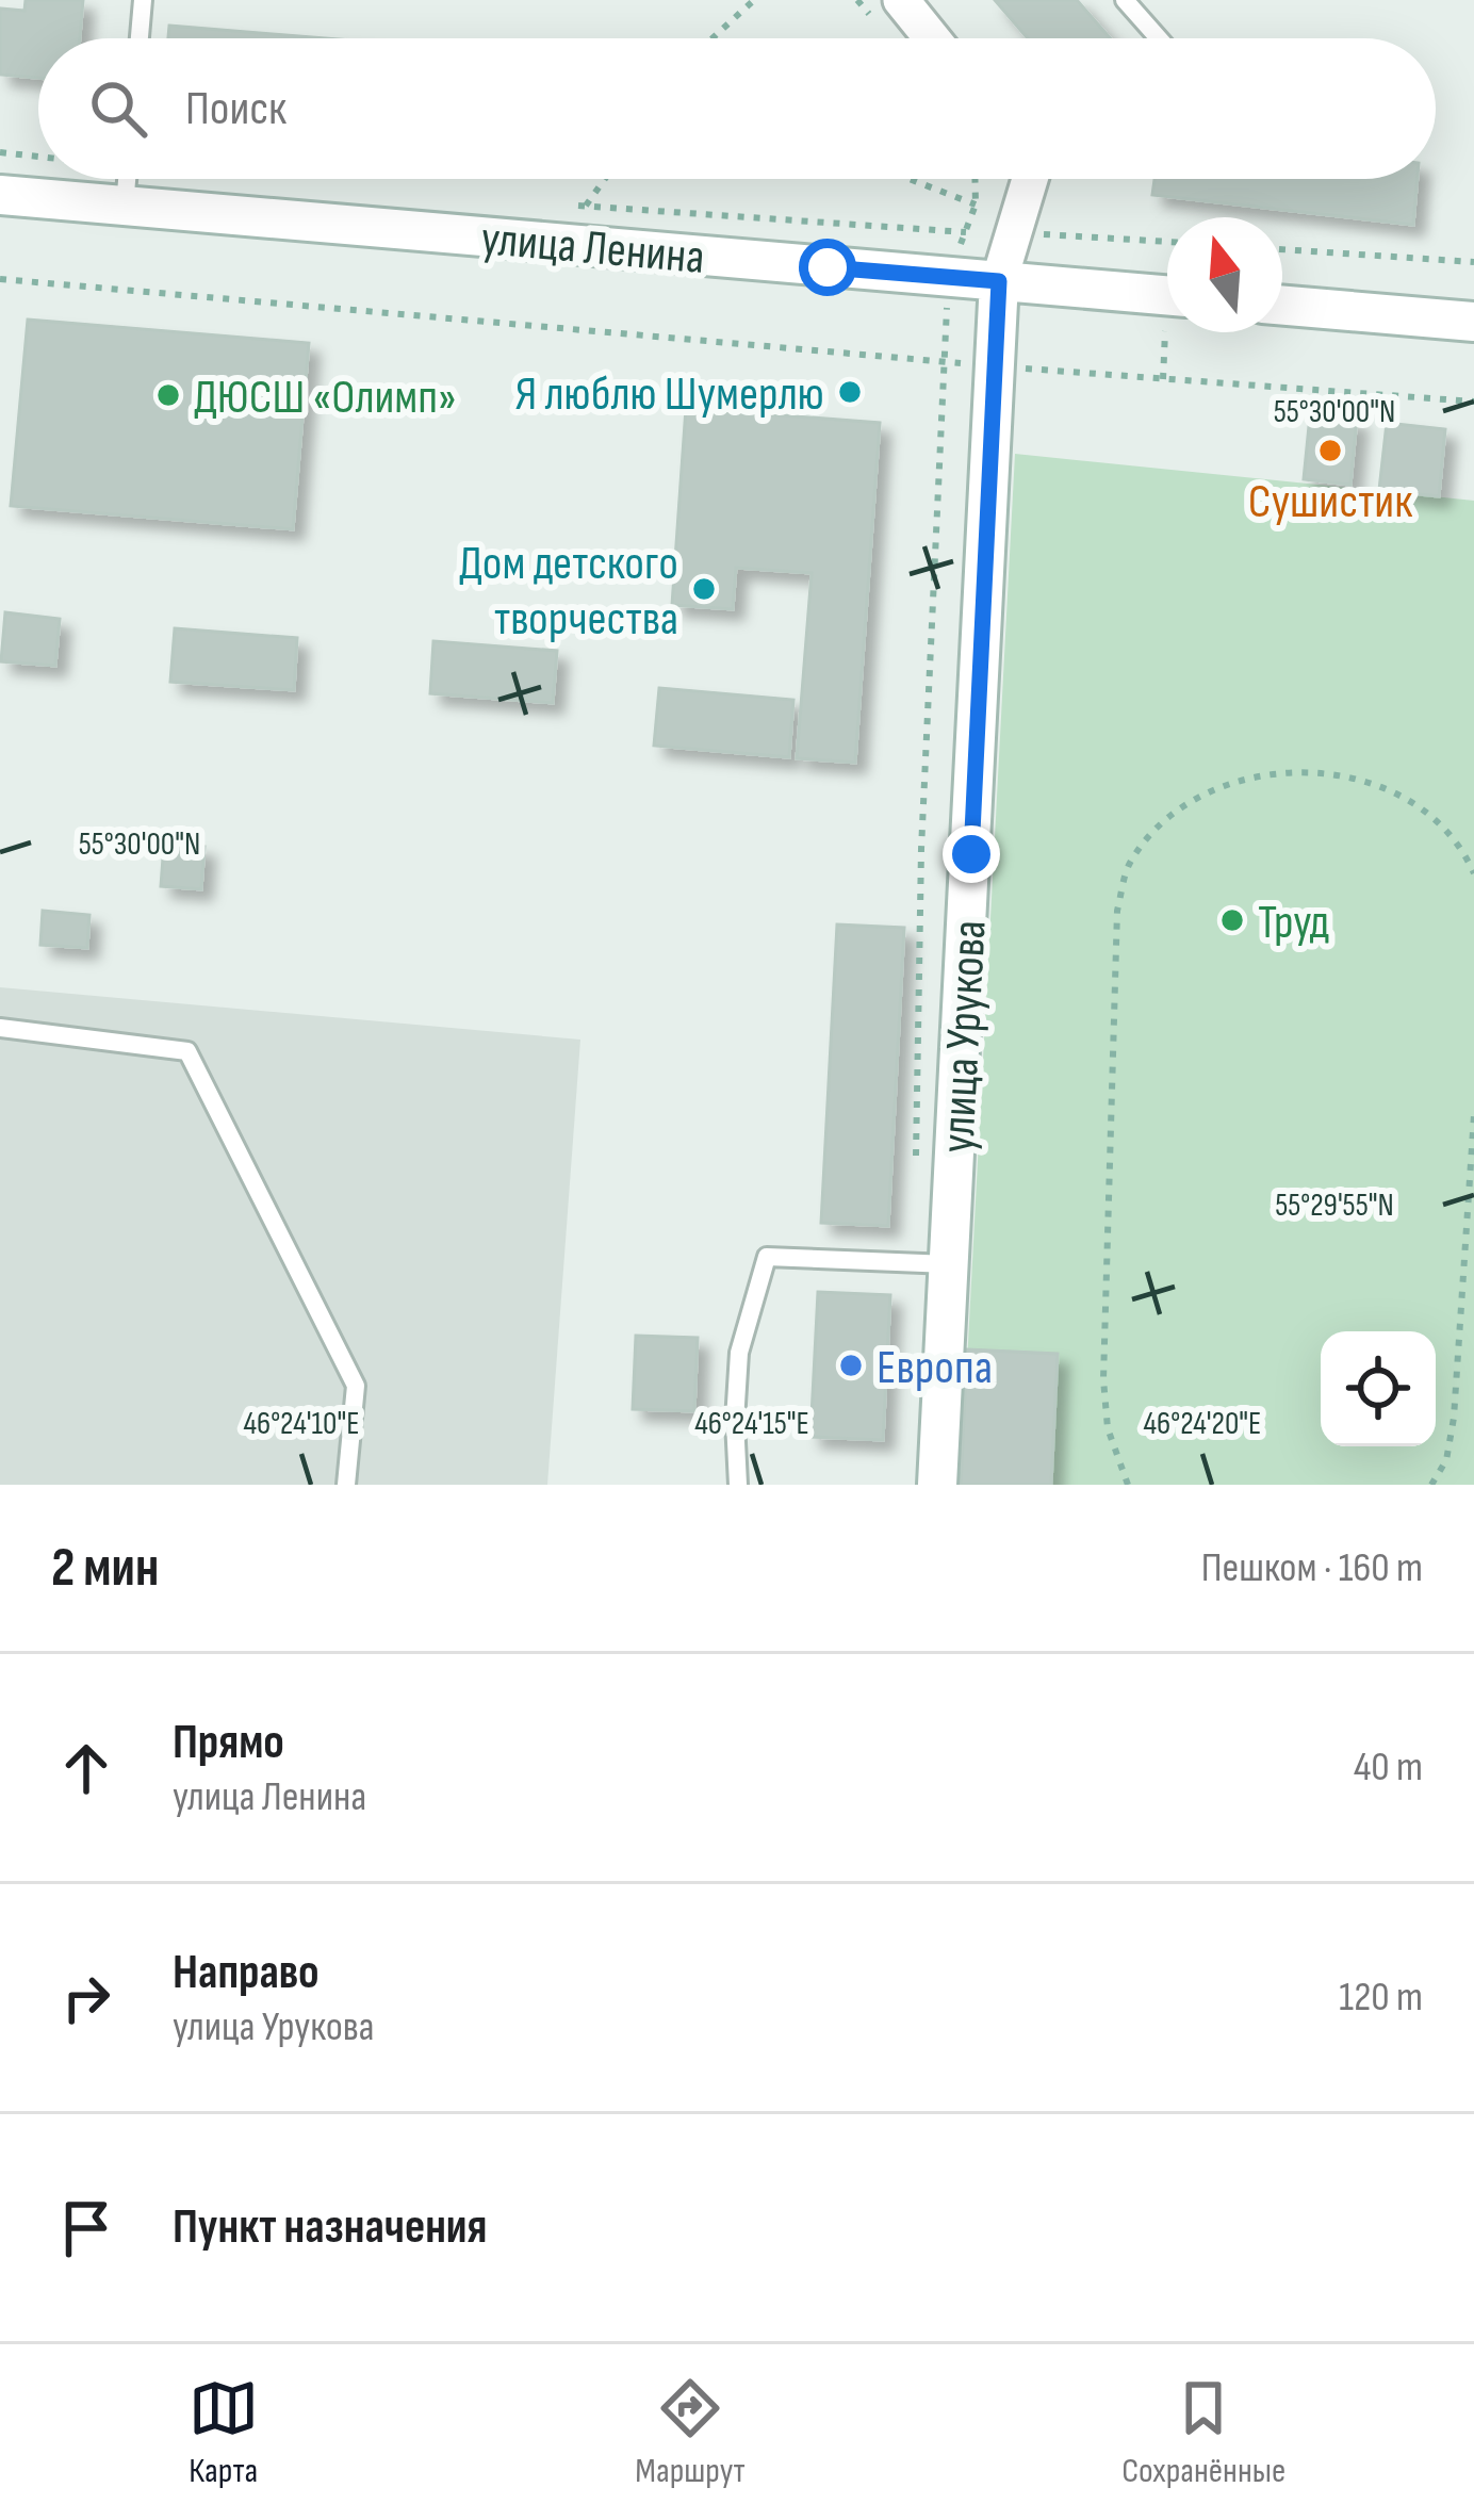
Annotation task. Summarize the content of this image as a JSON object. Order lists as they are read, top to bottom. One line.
{"streets":{"main road":["улица Ленина","улица Урукова"]},"crossings":[["улица Ленина","улица Урукова"]],"places":["Я люблю Шумерлю","ДЮСШ «Олимп»","Сушистик","Дом детского творчества","Труд","Европа"],"north":"top","page":{"search":"Поиск","heading":["2 мин","Пешком · 160 m"],"list":[["Прямо","улица Ленина","40 m"],["Направо","улица Урукова","120 m"],"Пункт назначения"],"nav":["Карта","Маршрут","Сохранённые"]},"coordinates":["55°30'00\"N","55°29'55\"N","46°24'10\"E","46°24'15\"E","46°24'20\"E"]}
